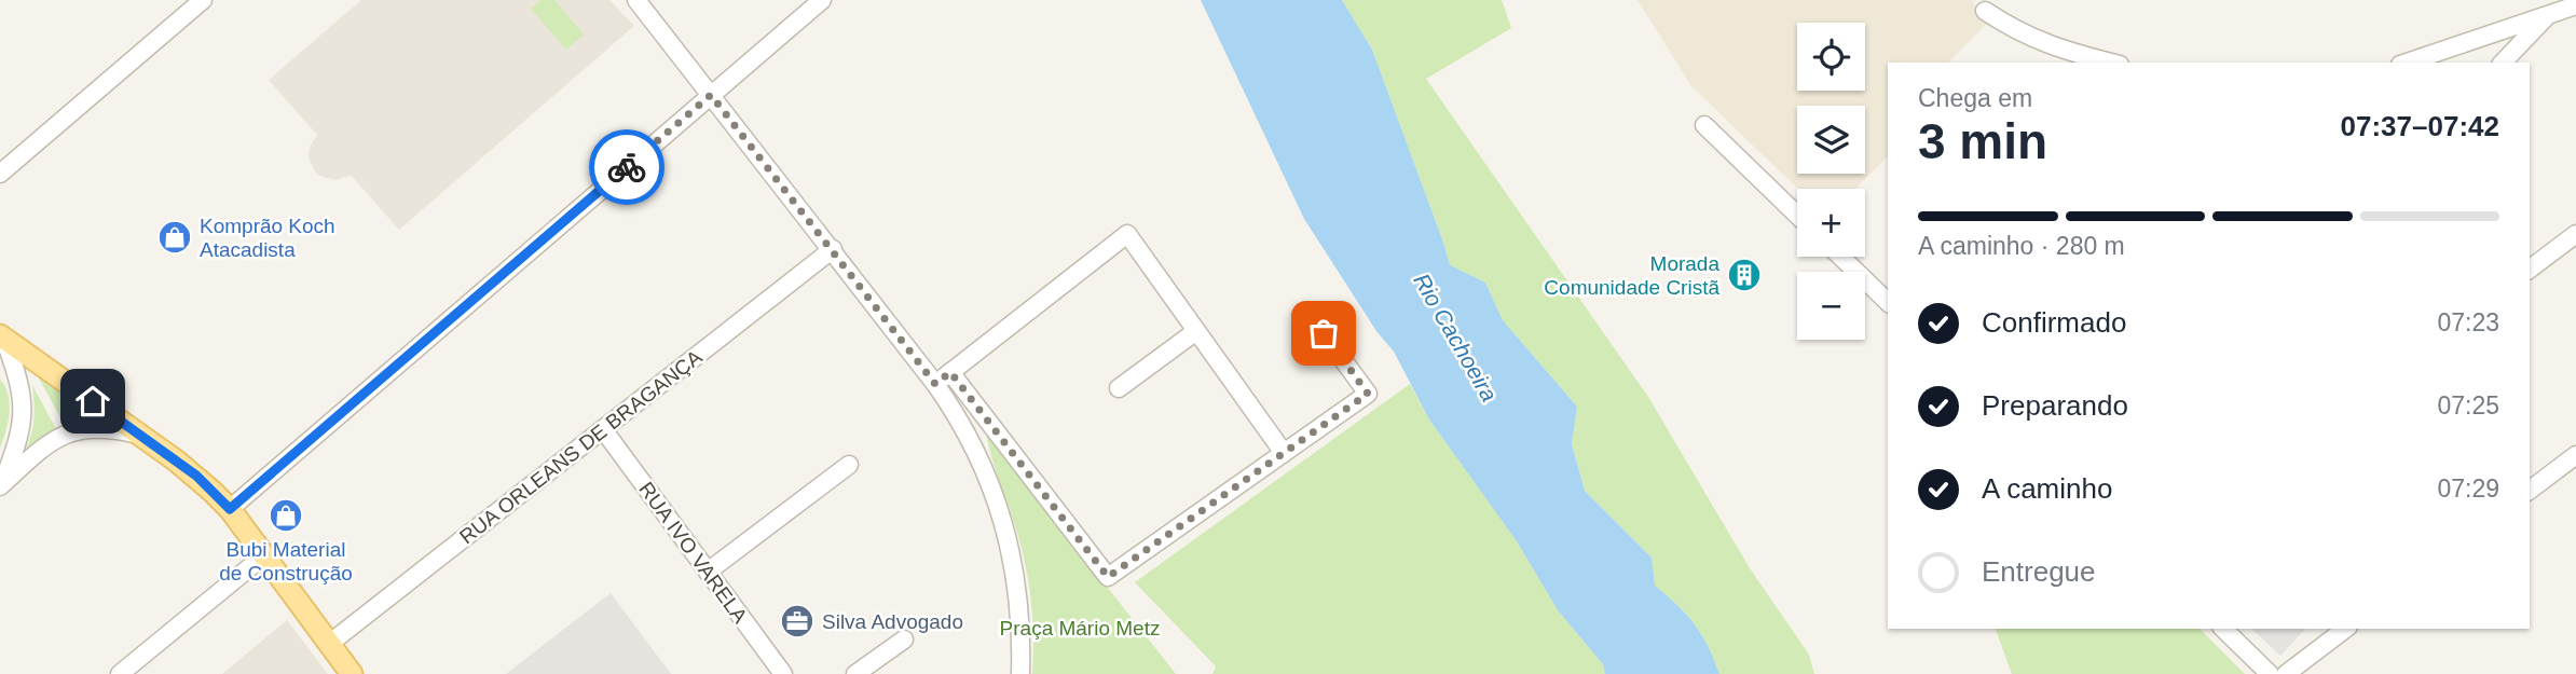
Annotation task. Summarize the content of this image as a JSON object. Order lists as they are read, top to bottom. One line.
{"streets":{"street":["RUA ORLEANS DE BRAGANÇA","RUA IVO VARELA"]},"crossings":[["RUA ORLEANS DE BRAGANÇA","RUA IVO VARELA"]],"water":["Rio Cachoeira"],"parks":["Praça Mário Metz"],"places":{"shop":["Komprão Koch Atacadista","Bubi Material de Construção"],"building":["Morada Comunidade Cristã"],"office":["Silva Advogado"]},"page":{"map_buttons":["+","−"],"heading":["3 min","Chega em","07:37–07:42"],"bar":"A caminho · 280 m","list":[["Confirmado","07:23"],["Preparando","07:25"],["A caminho","07:29"],"Entregue"]}}
